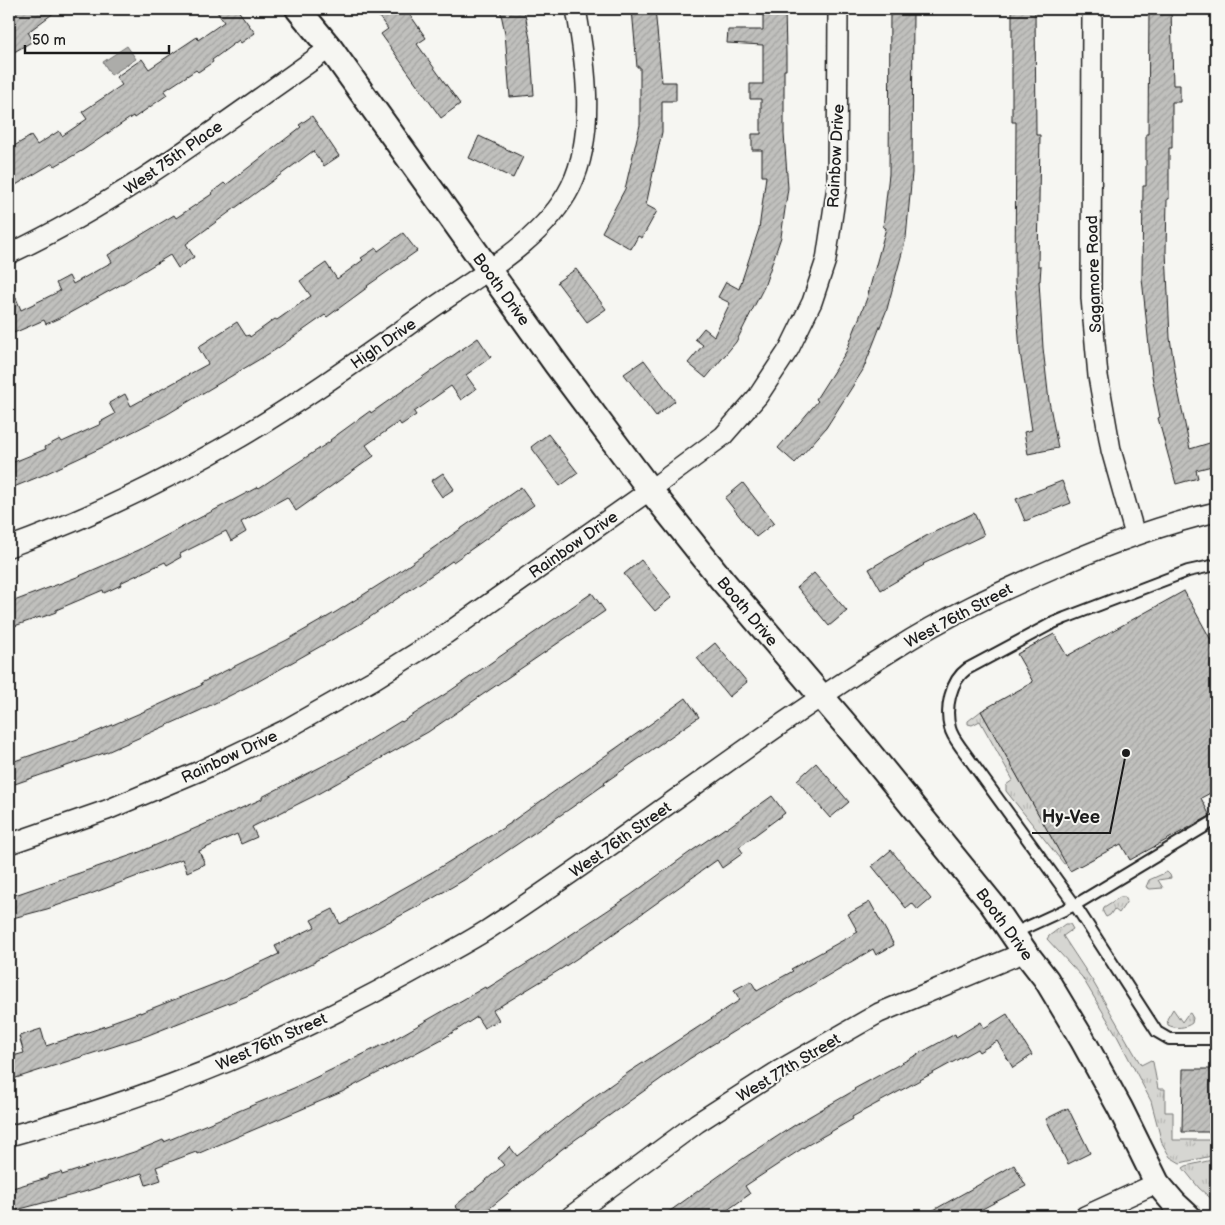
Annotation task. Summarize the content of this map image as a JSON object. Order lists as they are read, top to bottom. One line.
{"streets":{"street":["Rainbow Drive","West 75th Place","Sagamore Road","Booth Drive","High Drive","West 76th Street","West 77th Street"]},"crossings":[["Rainbow Drive","Booth Drive"],["West 75th Place","Booth Drive"],["Sagamore Road","West 76th Street"],["Booth Drive","High Drive"],["Booth Drive","West 76th Street"],["Booth Drive","West 77th Street"]],"places":["Hy-Vee"],"scale_bar":"50 m"}
